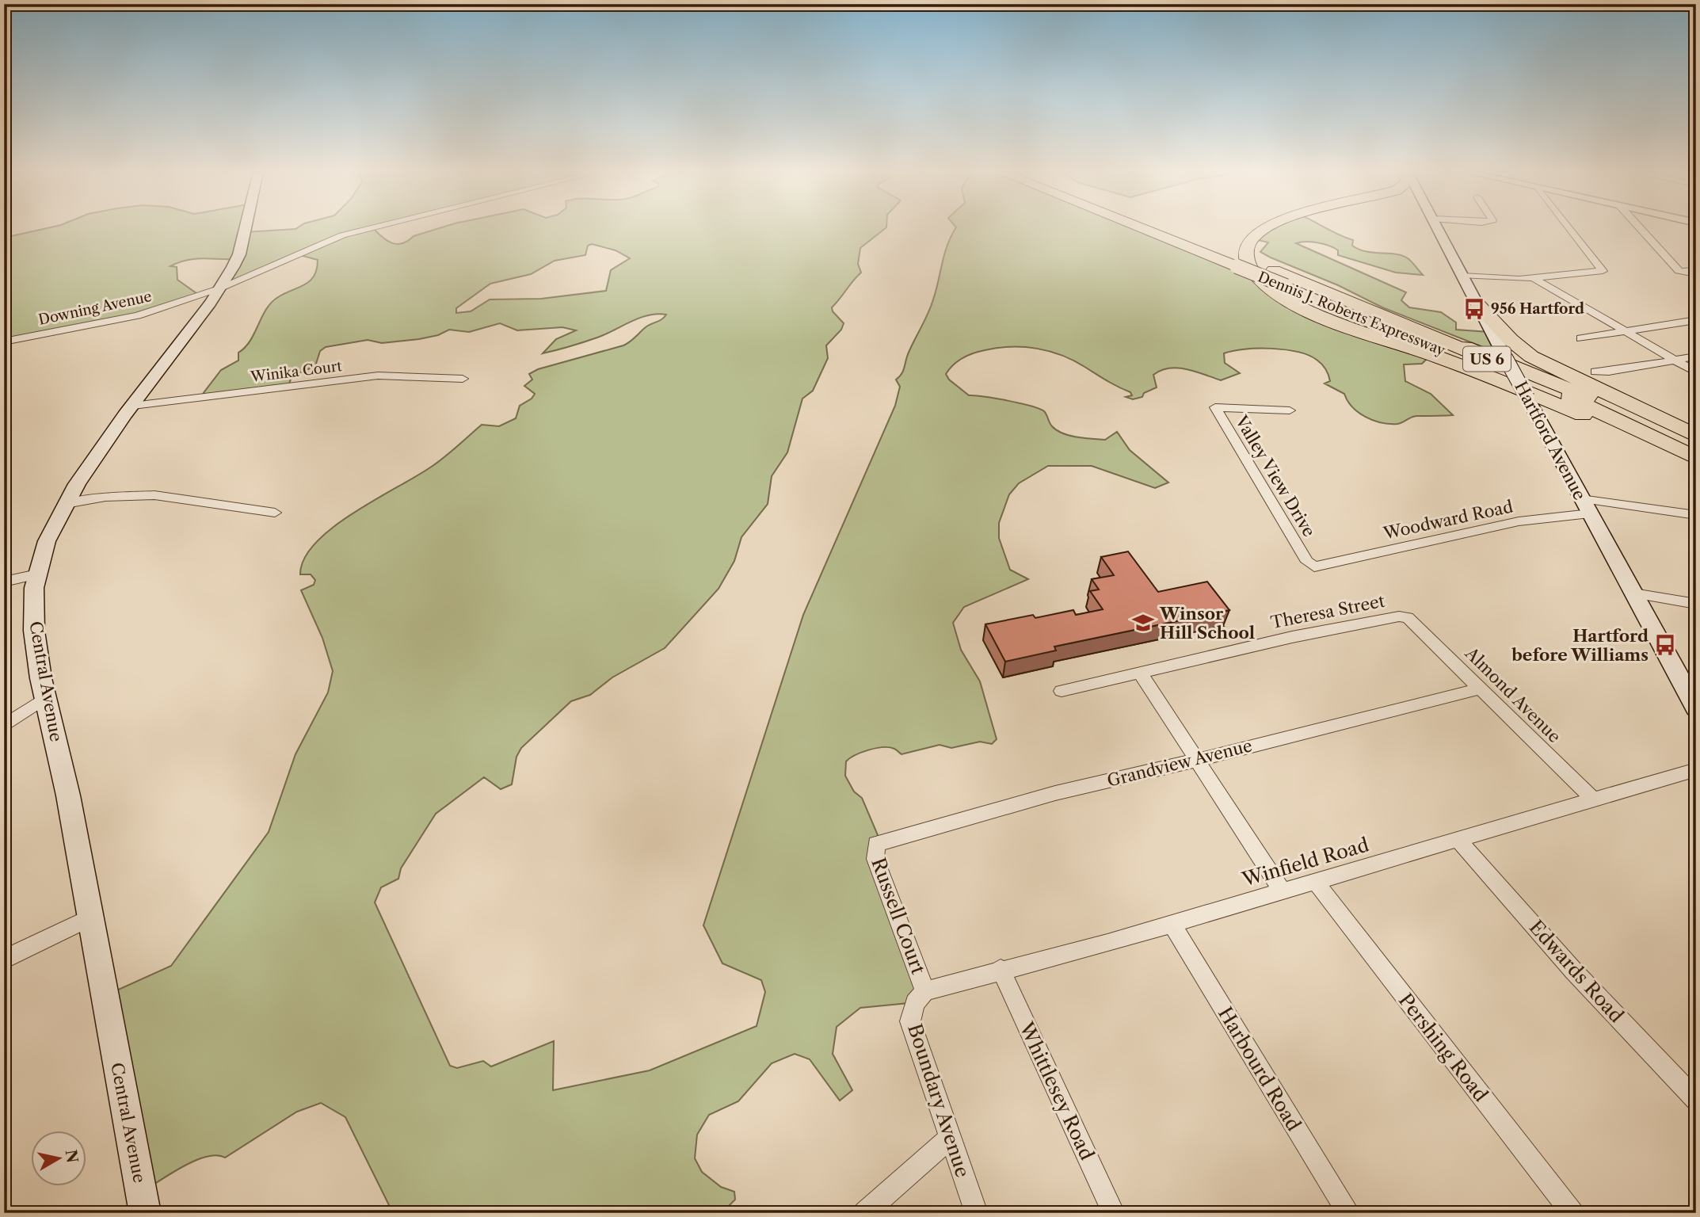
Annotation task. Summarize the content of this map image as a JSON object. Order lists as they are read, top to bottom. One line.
{"streets":{"highway":["Dennis J. Roberts Expressway","US 6"],"main road":["Hartford Avenue","Central Avenue"],"street":["Downing Avenue","Winika Court","Valley View Drive","Woodward Road","Theresa Street","Almond Avenue","Grandview Avenue","Winfield Road","Russell Court","Edwards Road","Pershing Road","Harbourd Road","Whittlesey Road","Boundary Avenue"]},"crossings":[["Downing Avenue","Central Avenue"],["Winika Court","Central Avenue"],["Hartford Avenue","Woodward Road"],["Valley View Drive","Woodward Road"],["Theresa Street","Almond Avenue"],["Almond Avenue","Grandview Avenue"],["Almond Avenue","Winfield Road"],["Grandview Avenue","Russell Court"],["Winfield Road","Russell Court"],["Winfield Road","Edwards Road"],["Winfield Road","Pershing Road"],["Winfield Road","Harbourd Road"],["Winfield Road","Whittlesey Road"],["Winfield Road","Boundary Avenue"],["Russell Court","Boundary Avenue"]],"places":{"bus stop":["956 Hartford","Hartford before Williams"],"school or university":["Winsor Hill School"]},"north":"right"}
